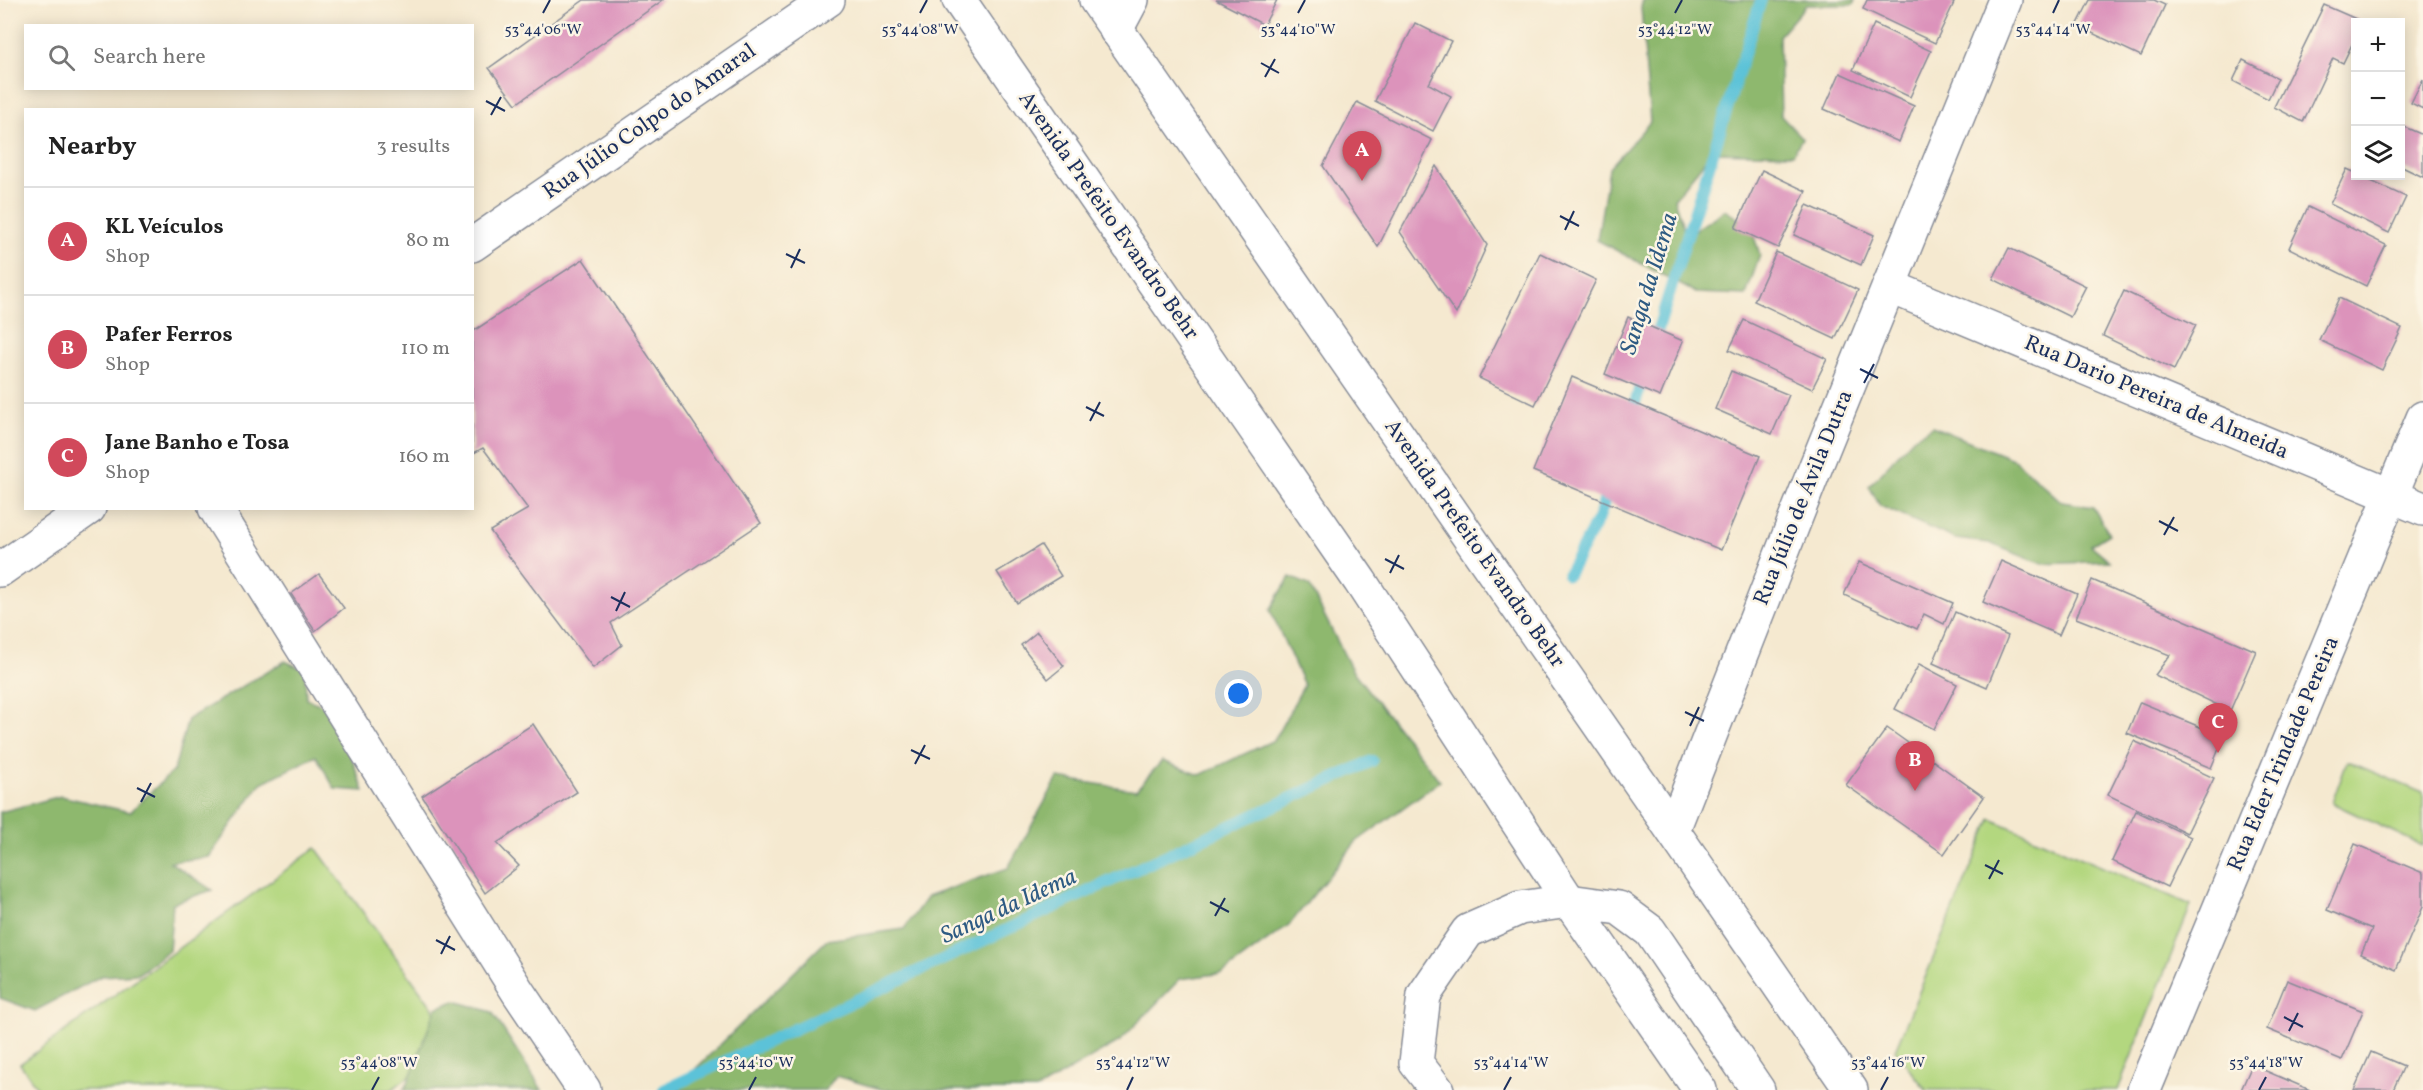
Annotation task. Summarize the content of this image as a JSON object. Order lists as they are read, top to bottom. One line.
{"streets":{"main road":["Rua Júlio Colpo do Amaral","Avenida Prefeito Evandro Behr","Rua Dario Pereira de Almeida","Rua Júlio de Ávila Dutra","Rua Eder Trindade Pereira"]},"crossings":[["Avenida Prefeito Evandro Behr","Rua Júlio de Ávila Dutra"],["Rua Dario Pereira de Almeida","Rua Júlio de Ávila Dutra"],["Rua Dario Pereira de Almeida","Rua Eder Trindade Pereira"]],"water":["Sanga da Idema"],"page":{"map_buttons":["+","−"],"search":"Search here","heading":["Nearby","3 results"],"pins":["A","C","B"],"list":[{"mark":"A","name":"KL Veículos","note":"Shop","value":"80 m"},{"mark":"B","name":"Pafer Ferros","note":"Shop","value":"110 m"},{"mark":"C","name":"Jane Banho e Tosa","note":"Shop","value":"160 m"}]},"coordinates":["53°44'06\"W","53°44'08\"W","53°44'10\"W","53°44'12\"W","53°44'14\"W","53°44'16\"W","53°44'18\"W"]}
